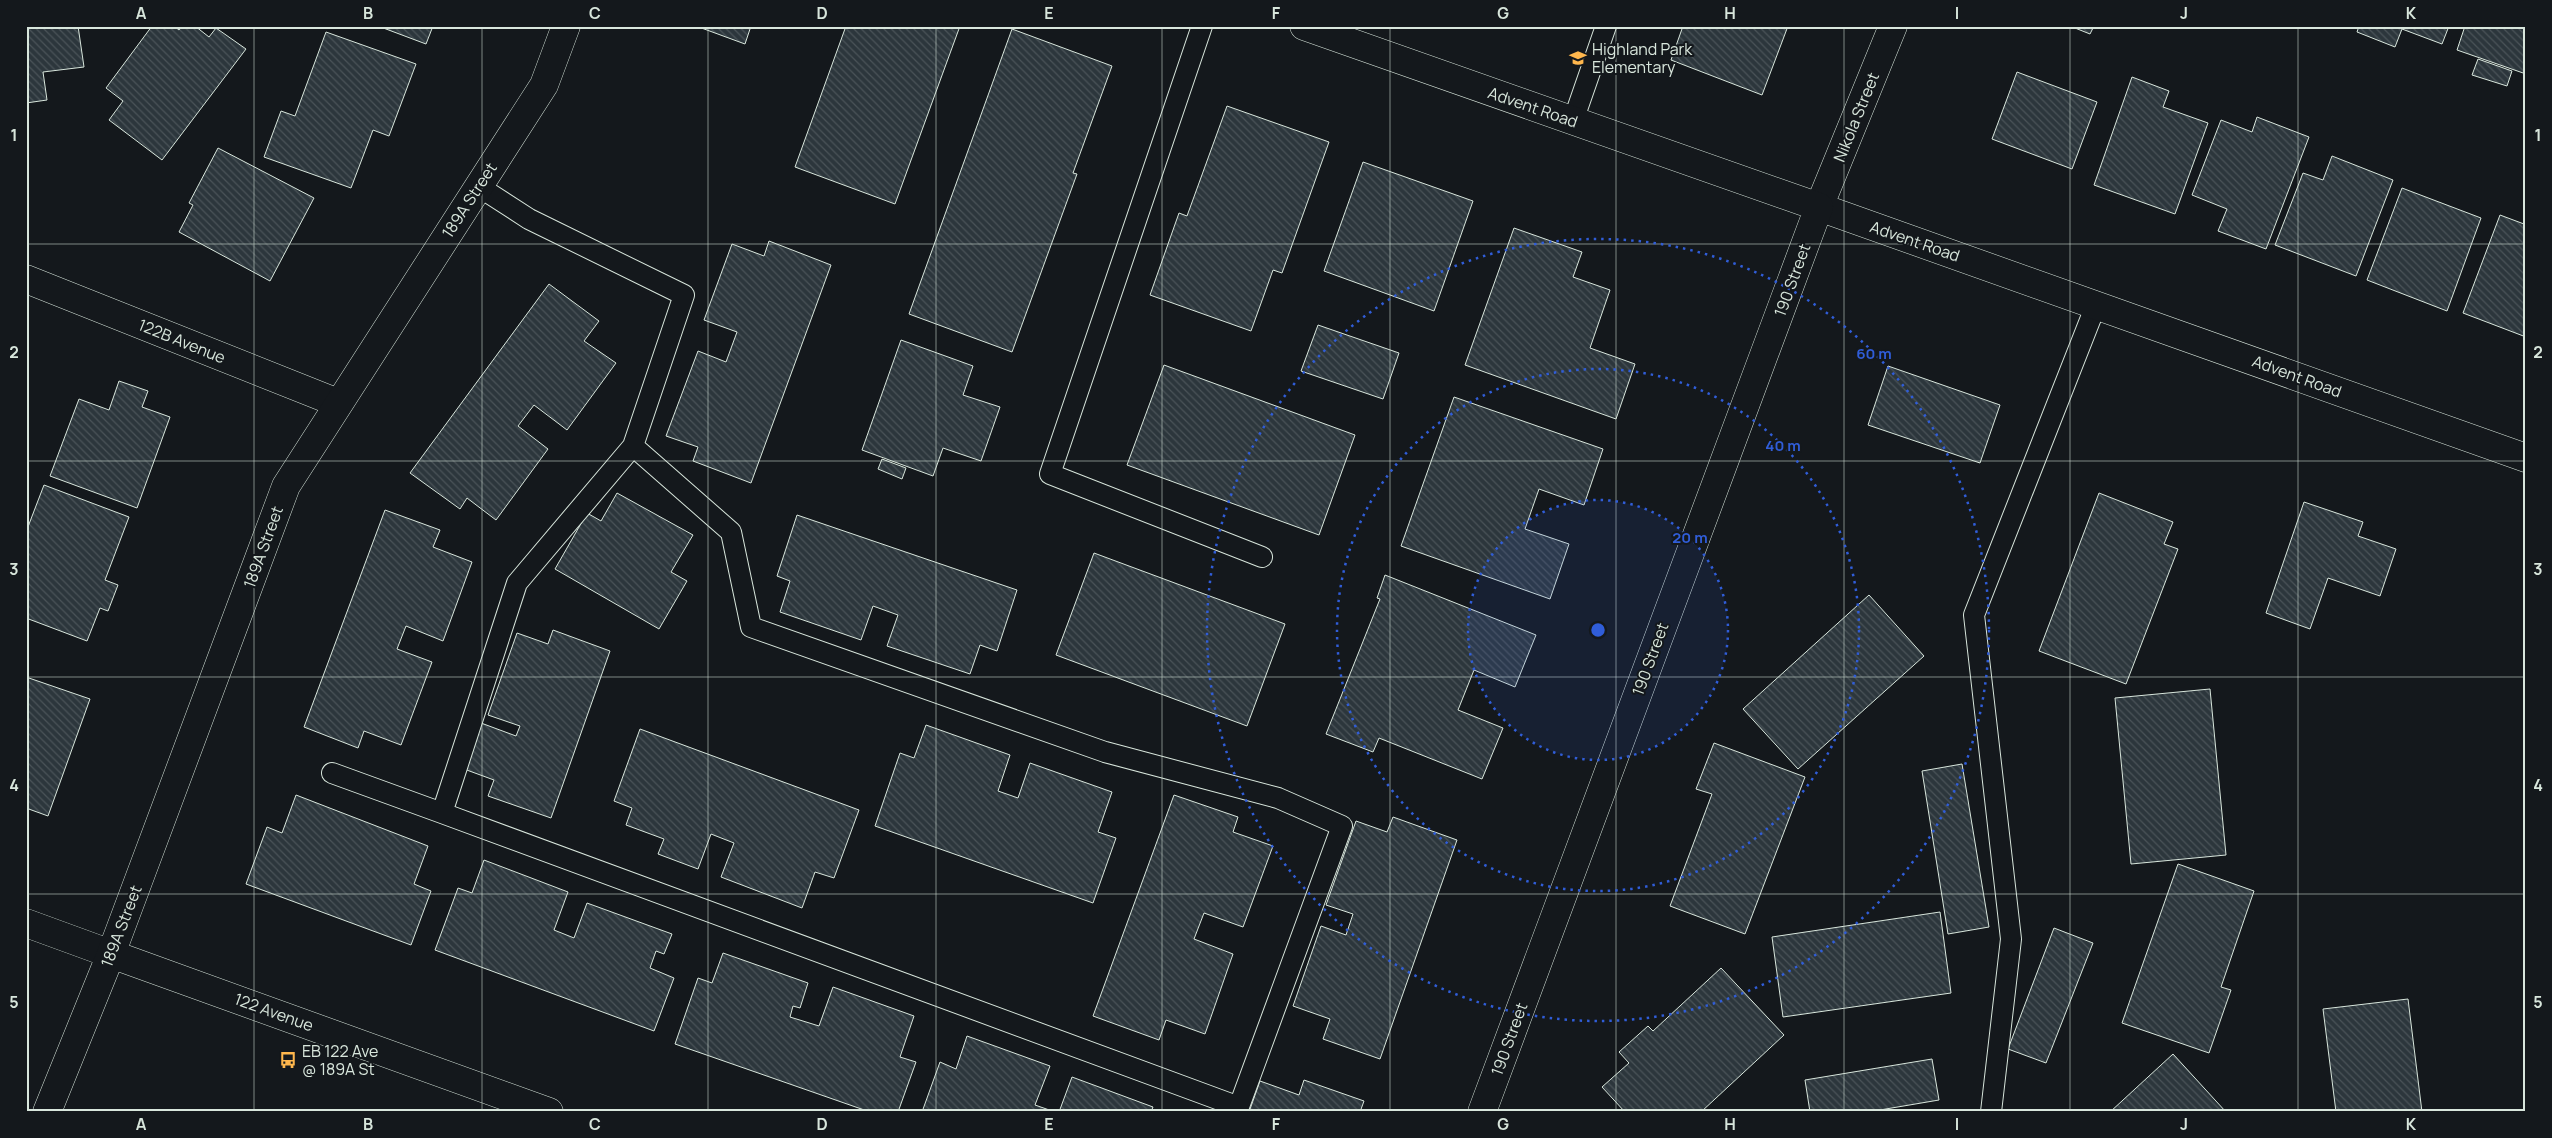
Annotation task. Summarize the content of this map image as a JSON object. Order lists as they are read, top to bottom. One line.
{"streets":{"street":["Advent Road","Nikola Street","189A Street","190 Street","122B Avenue","122 Avenue"]},"crossings":[["Advent Road","Nikola Street"],["Advent Road","190 Street"],["Nikola Street","190 Street"],["189A Street","122B Avenue"],["189A Street","122 Avenue"]],"places":{"school or university":["Highland Park Elementary"],"bus stop":["EB 122 Ave @ 189A St"]},"grid":{"columns":["A","B","C","D","E","F","G","H","I","J","K"],"rows":["1","2","3","4","5"]},"rings":["60 m","40 m","20 m"]}
